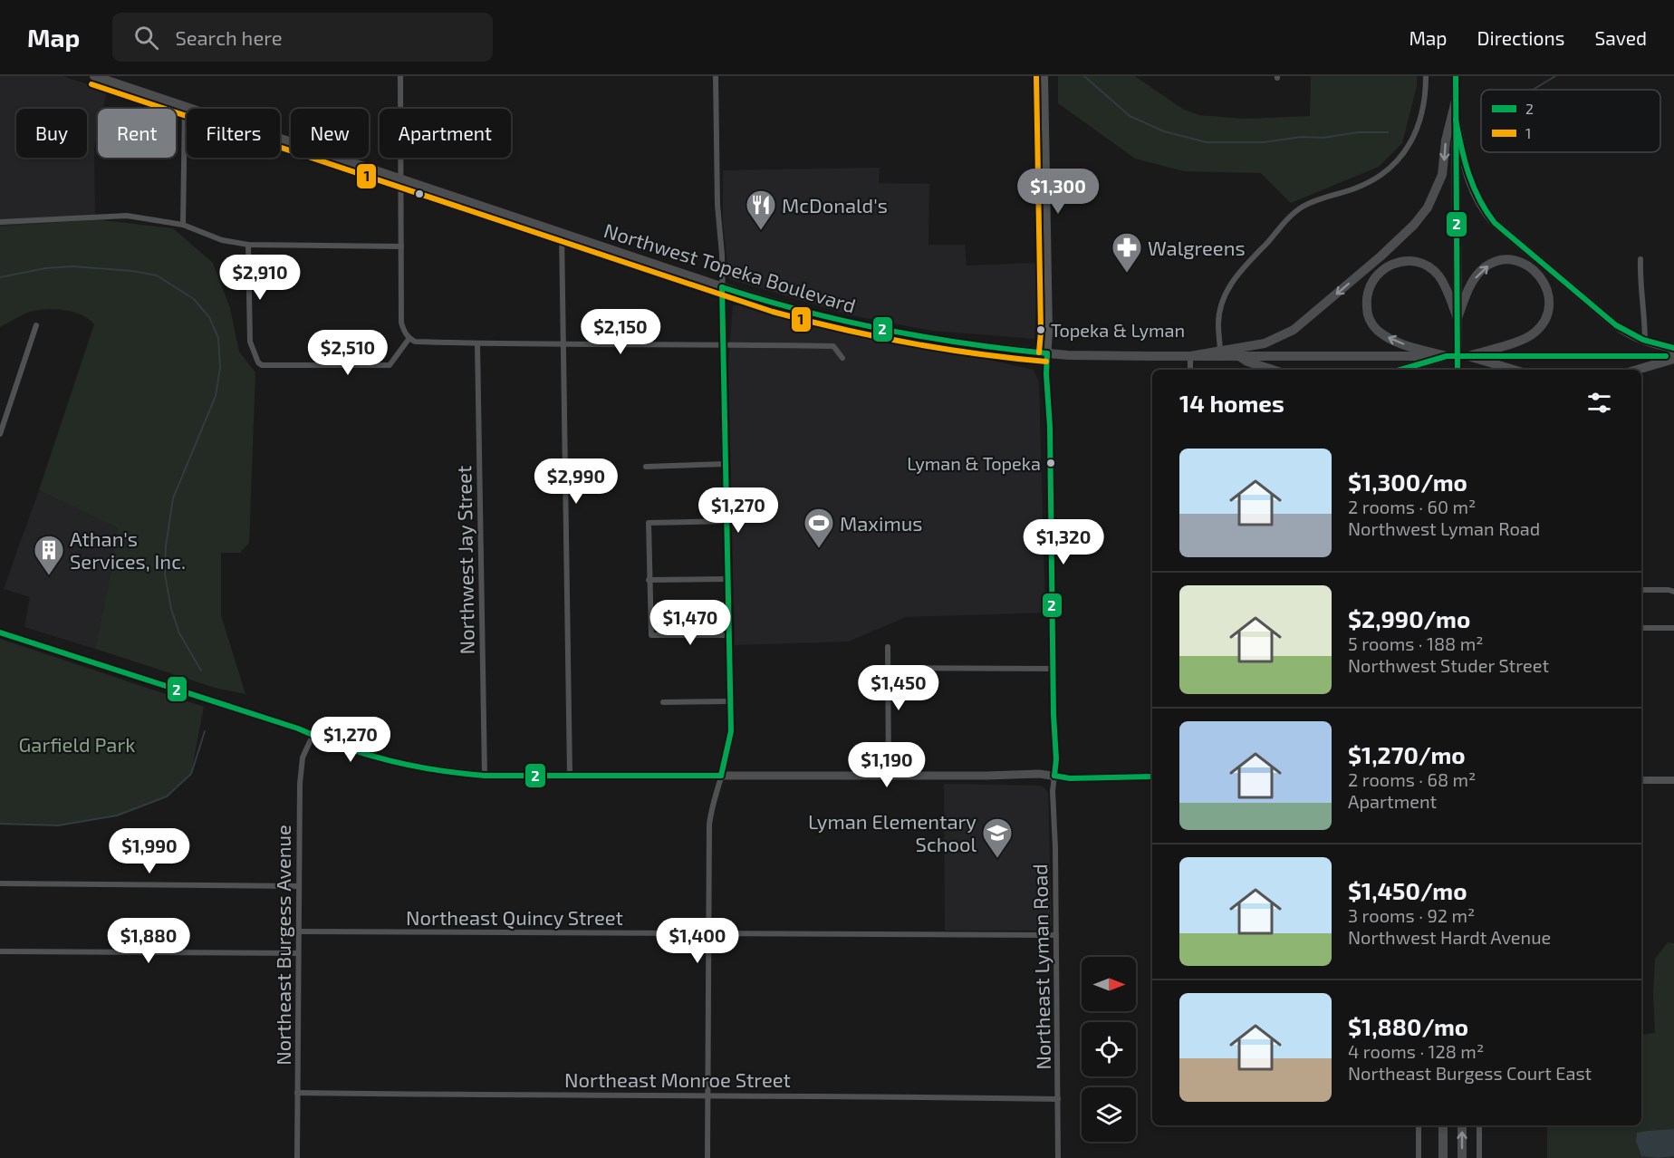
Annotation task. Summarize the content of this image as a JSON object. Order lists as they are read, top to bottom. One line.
{"streets":{"main road":["Northwest Topeka Boulevard"],"street":["Northwest Jay Street","Northeast Quincy Street","Northeast Burgess Avenue","Northeast Lyman Road","Northeast Monroe Street"]},"crossings":[["Northeast Quincy Street","Northeast Burgess Avenue"],["Northeast Quincy Street","Northeast Lyman Road"],["Northeast Burgess Avenue","Northeast Monroe Street"],["Northeast Lyman Road","Northeast Monroe Street"]],"parks":["Garfield Park"],"places":{"restaurant":["McDonald's"],"pharmacy":["Walgreens"],"other":["Topeka & Lyman","Lyman & Topeka"],"sports":["Maximus"],"building":["Athan's Services, Inc."],"school or university":["Lyman Elementary School"]},"lines":["transit line 2","transit line 1"],"legend":["2","1"],"north":"right","page":{"header":"Map","search":"Search here","nav":["Map","Directions","Saved"],"chip":["Buy","Rent","Filters","New","Apartment"],"price":["$1,300","$2,910","$2,150","$2,510","$2,990","$1,270","$1,320","$1,470","$1,450","$1,270","$1,190","$1,990","$1,880","$1,400"],"heading":"14 homes","list":[{"name":"$1,300/mo","note":"2 rooms · 60 m² · Northwest Lyman Road"},{"name":"$2,990/mo","note":"5 rooms · 188 m² · Northwest Studer Street"},{"name":"$1,270/mo","note":"2 rooms · 68 m² · Apartment"},{"name":"$1,450/mo","note":"3 rooms · 92 m² · Northwest Hardt Avenue"},{"name":"$1,880/mo","note":"4 rooms · 128 m² · Northeast Burgess Court East"}]}}
